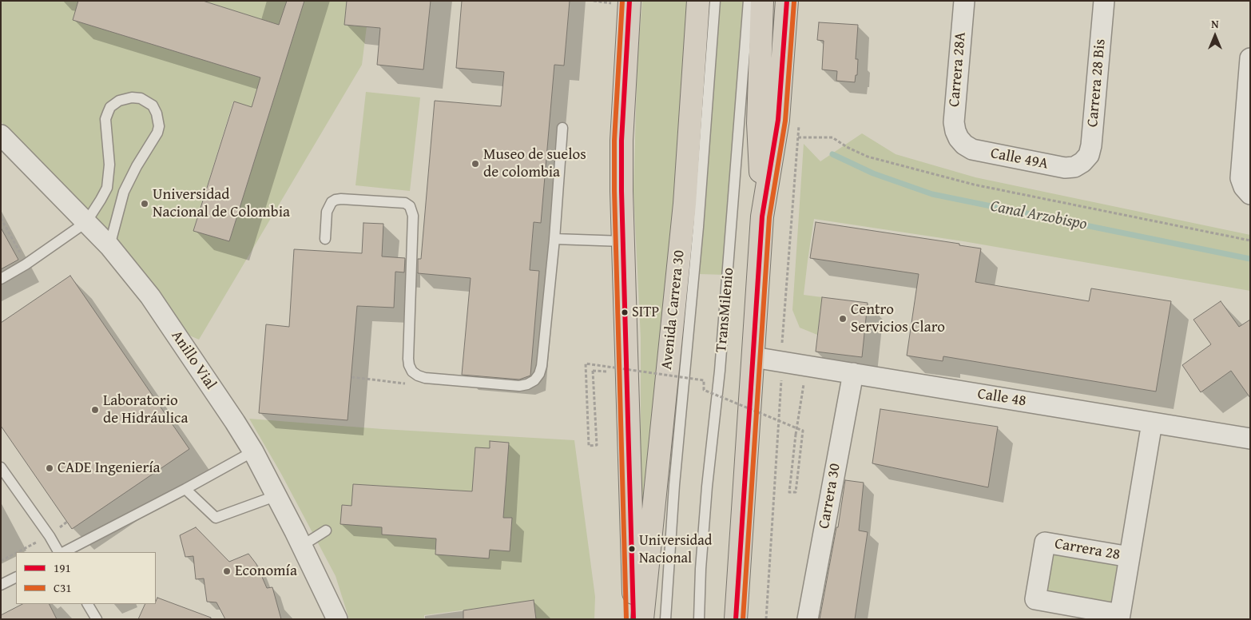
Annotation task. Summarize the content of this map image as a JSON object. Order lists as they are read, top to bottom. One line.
{"streets":{"highway":["Avenida Carrera 30"],"street":["Carrera 28A","Carrera 28 Bis","Calle 49A","Anillo Vial","Calle 48","Carrera 30","Carrera 28"],"lane":["TransMilenio"]},"crossings":[["Carrera 28A","Calle 49A"],["Carrera 28 Bis","Calle 49A"],["Calle 48","Carrera 30"],["Calle 48","Carrera 28"]],"water":["Canal Arzobispo"],"places":["Museo de suelos de colombia","Universidad Nacional de Colombia","SITP","Centro Servicios Claro","Laboratorio de Hidráulica","CADE Ingeniería","Universidad Nacional","Economía"],"lines":["transit line 191","transit line C31"],"legend":["191","C31"],"north":"top"}
